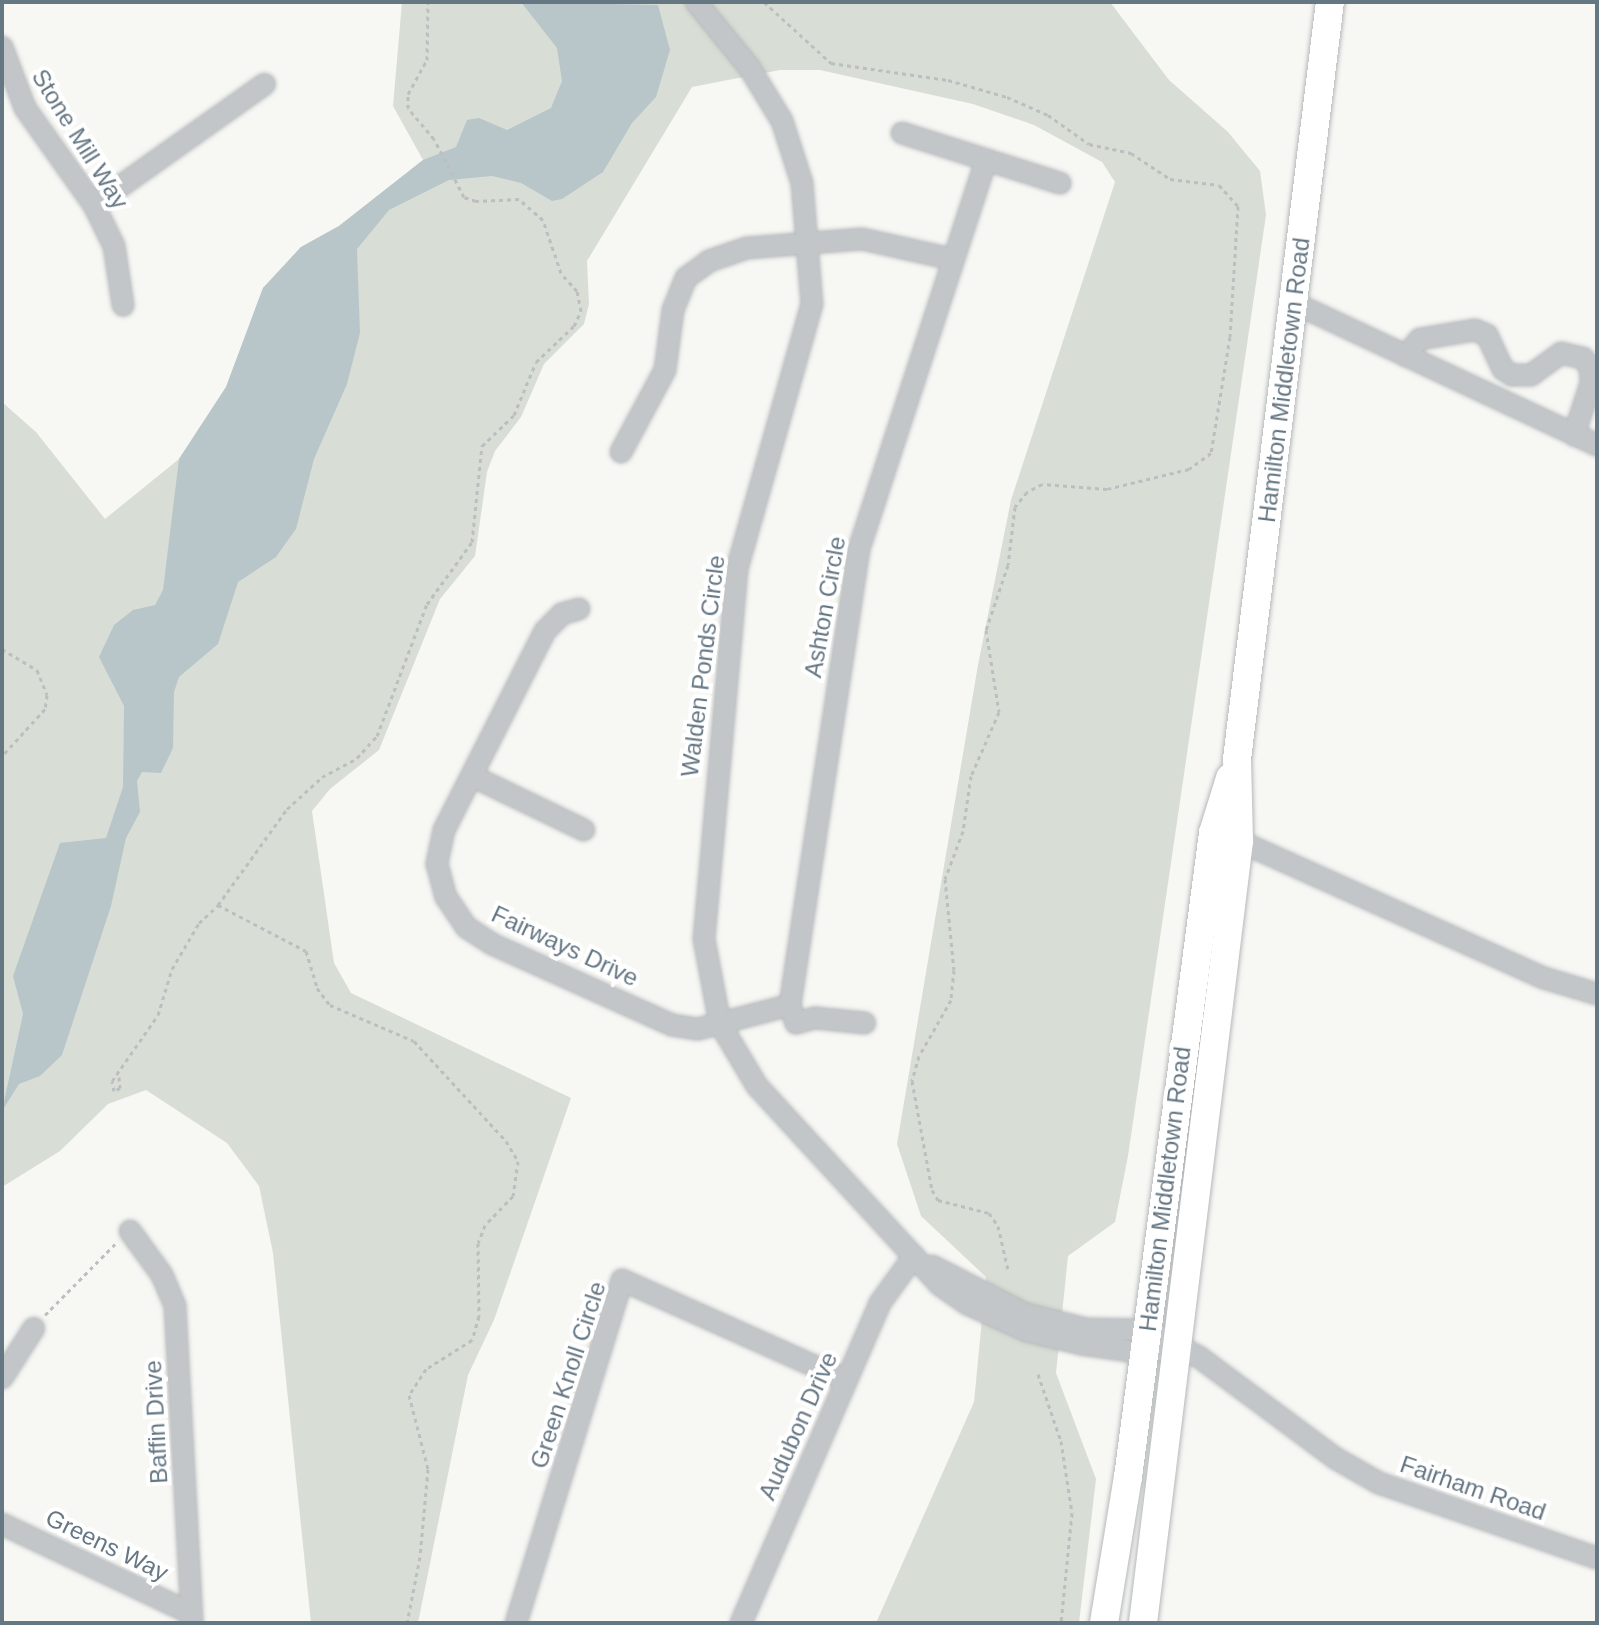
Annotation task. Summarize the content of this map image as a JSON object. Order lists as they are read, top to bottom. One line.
{"streets":{"highway":["Hamilton Middletown Road"],"street":["Stone Mill Way","Ashton Circle","Walden Ponds Circle","Fairways Drive","Green Knoll Circle","Baffin Drive","Audubon Drive","Fairham Road","Greens Way"]},"crossings":[["Hamilton Middletown Road","Walden Ponds Circle"],["Hamilton Middletown Road","Fairham Road"],["Walden Ponds Circle","Fairways Drive"],["Walden Ponds Circle","Audubon Drive"],["Walden Ponds Circle","Fairham Road"],["Green Knoll Circle","Audubon Drive"],["Baffin Drive","Greens Way"]]}
